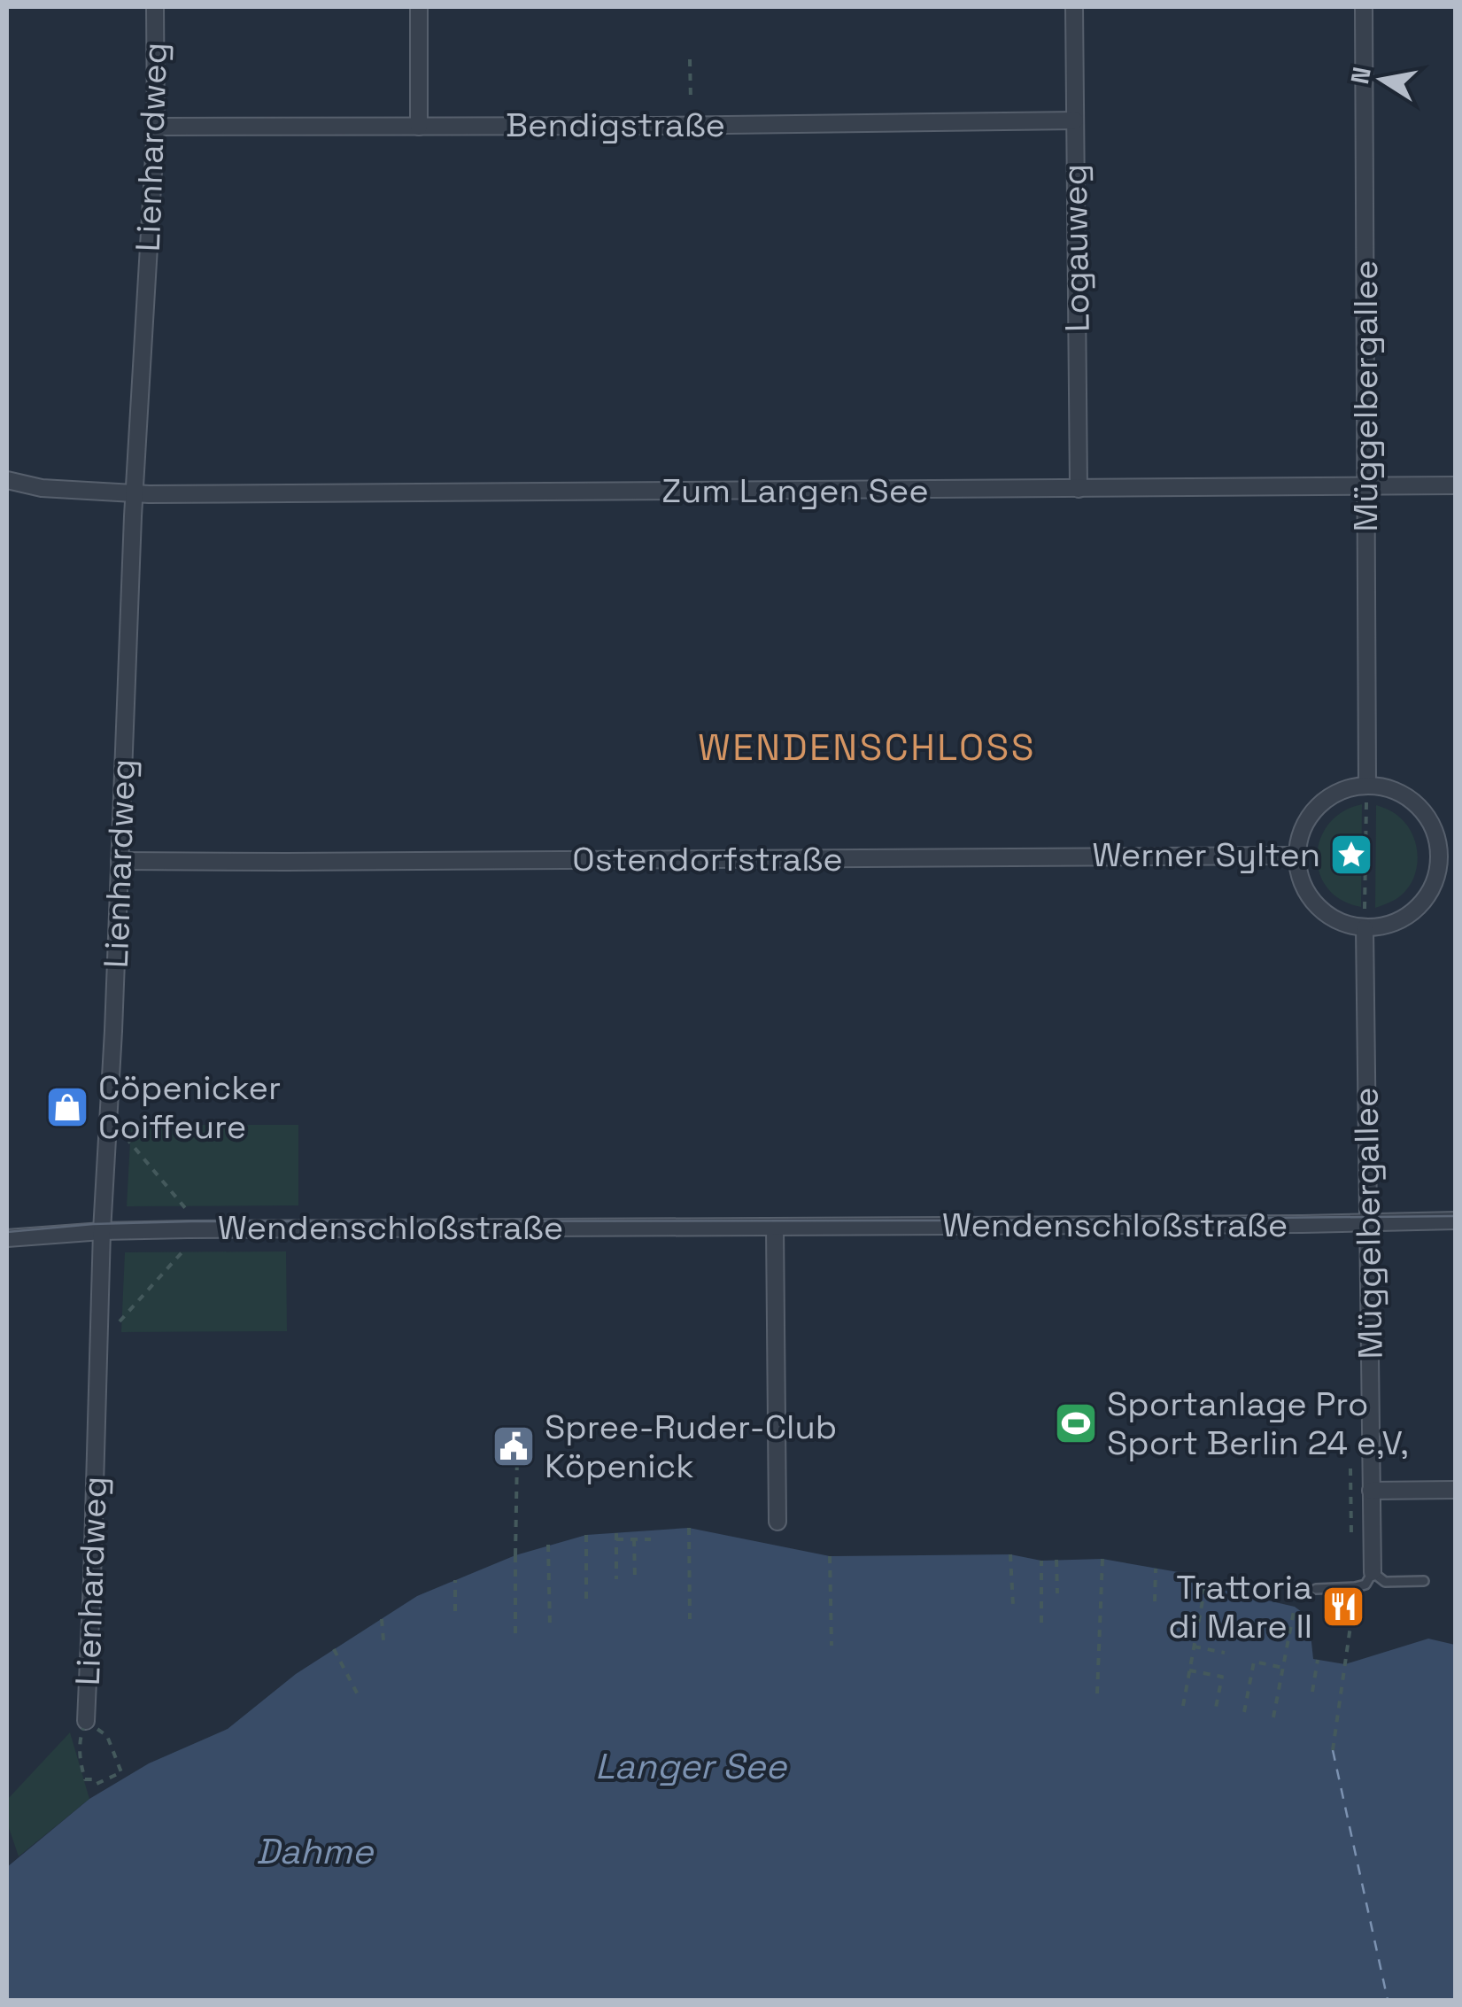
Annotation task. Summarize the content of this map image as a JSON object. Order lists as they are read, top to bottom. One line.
{"streets":{"street":["Bendigstraße","Lienhardweg","Logauweg","Müggelbergallee","Zum Langen See","Ostendorfstraße","Wendenschloßstraße"]},"crossings":[["Bendigstraße","Lienhardweg"],["Bendigstraße","Logauweg"],["Lienhardweg","Zum Langen See"],["Lienhardweg","Ostendorfstraße"],["Lienhardweg","Wendenschloßstraße"],["Logauweg","Zum Langen See"],["Müggelbergallee","Zum Langen See"],["Müggelbergallee","Wendenschloßstraße"]],"districts":["WENDENSCHLOSS"],"water":["Langer See","Dahme"],"places":{"place":["Werner Sylten"],"shop":["Cöpenicker Coiffeure"],"sports":["Sportanlage Pro Sport Berlin 24 e,V,"],"public building":["Spree-Ruder-Club Köpenick"],"restaurant":["Trattoria di Mare II"]},"north":"left"}
